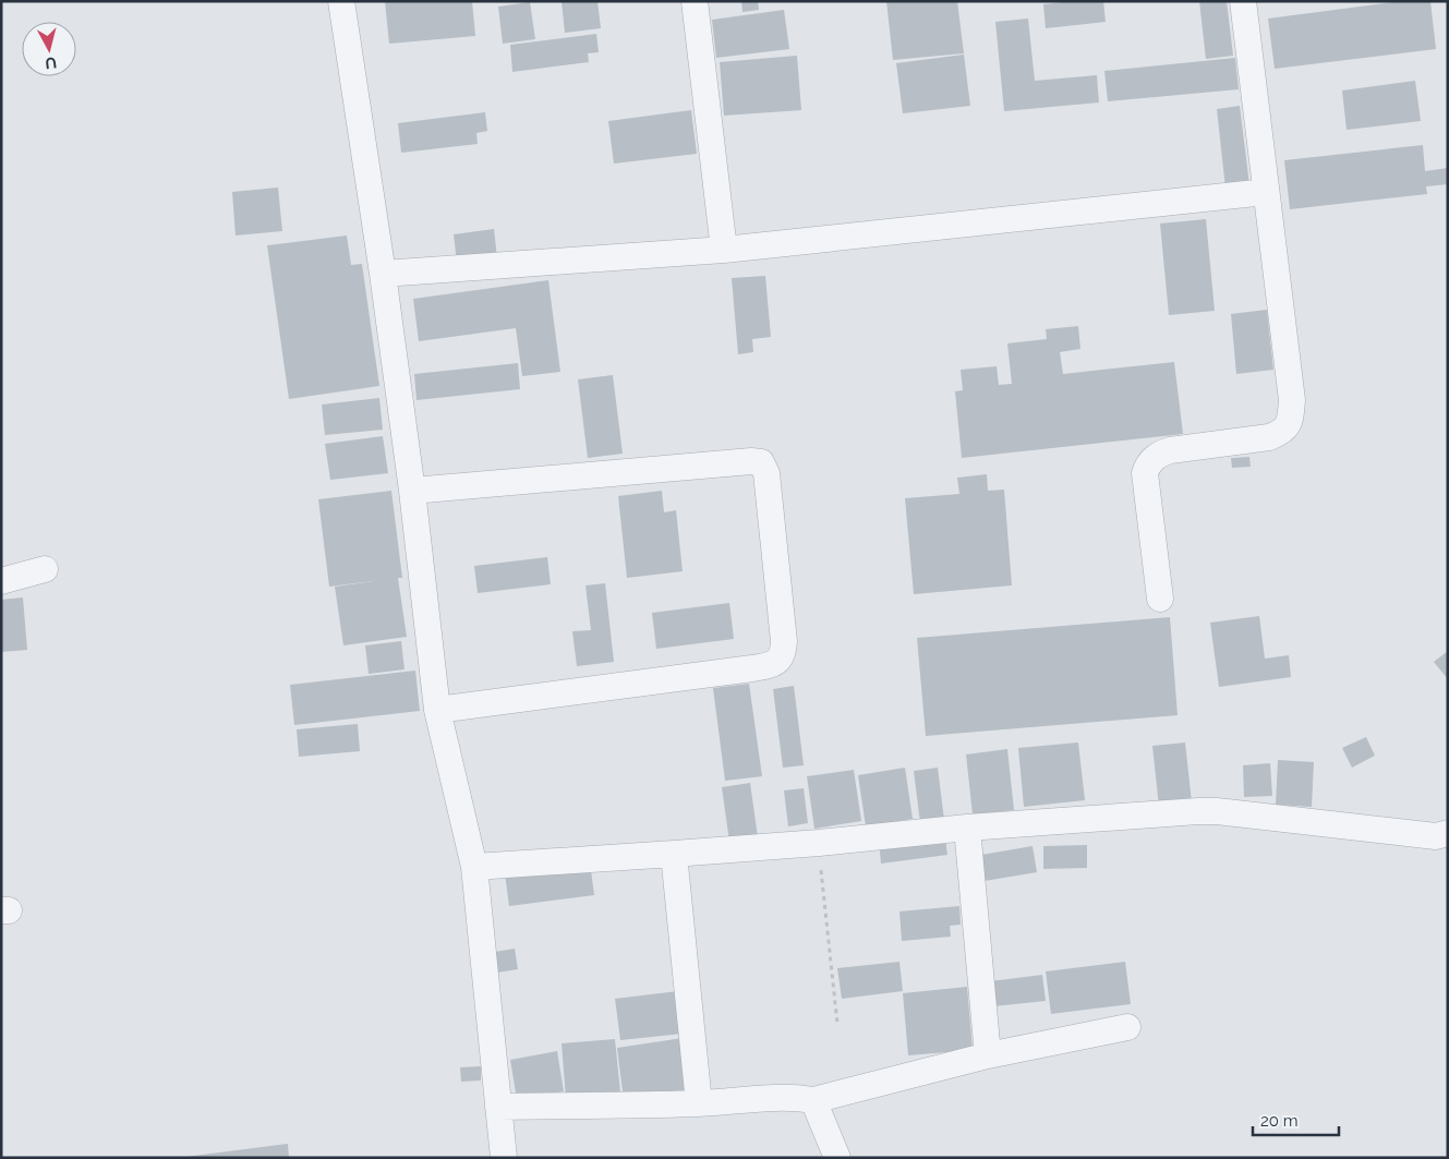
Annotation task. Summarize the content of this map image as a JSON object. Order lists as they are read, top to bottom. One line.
{"scale_bar":"20 m","north":"bottom"}
